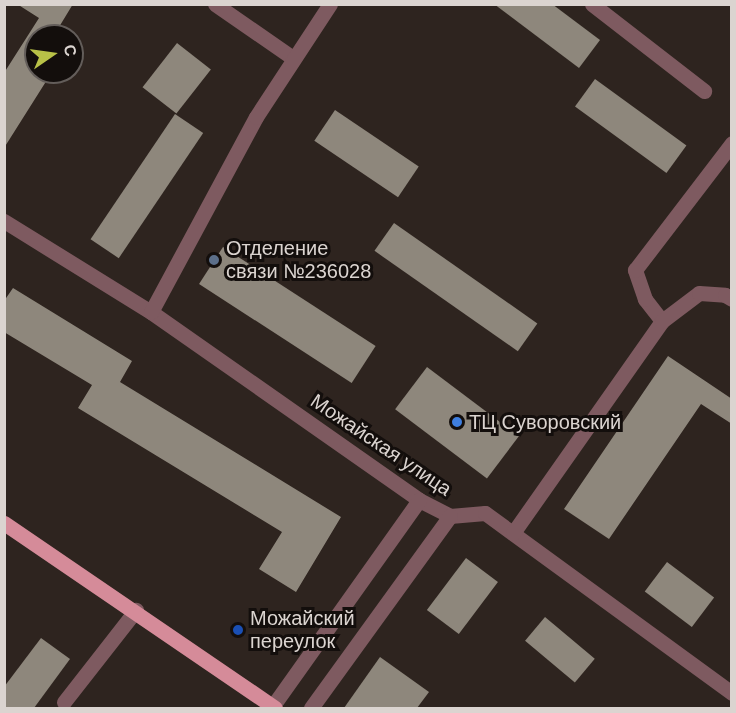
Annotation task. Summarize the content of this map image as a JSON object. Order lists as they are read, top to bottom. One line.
{"streets":{"street":["Можайская улица"]},"places":["Отделение связи №236028","ТЦ Суворовский","Можайский переулок"],"north":"right"}
